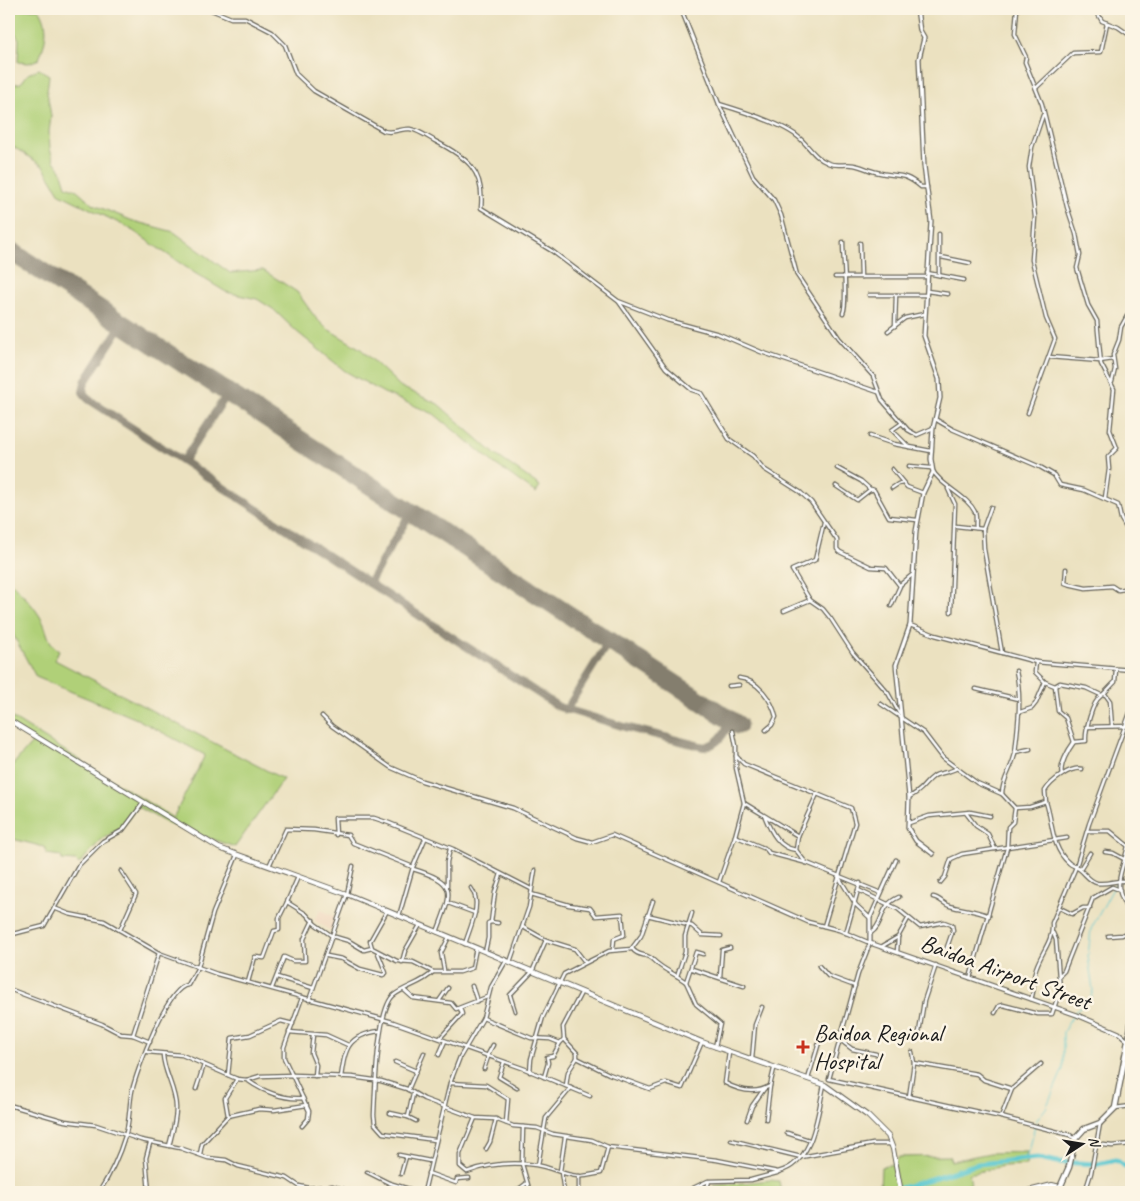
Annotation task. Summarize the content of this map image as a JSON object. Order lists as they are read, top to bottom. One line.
{"streets":{"street":["Baidoa Airport Street"]},"places":{"health":["Baidoa Regional Hospital"]},"north":"right"}
